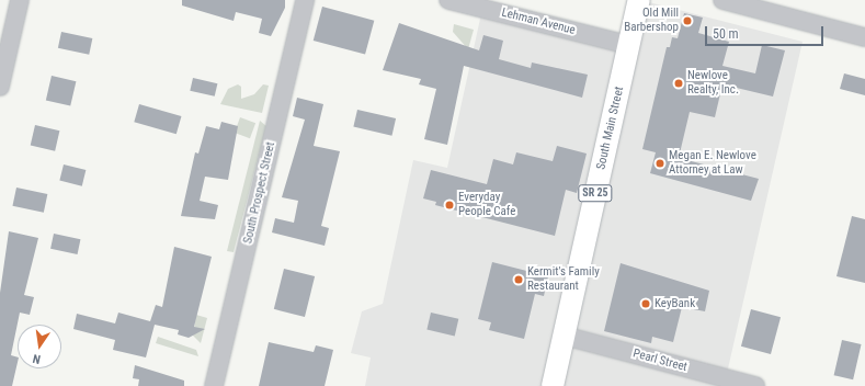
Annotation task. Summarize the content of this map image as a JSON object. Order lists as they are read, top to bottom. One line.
{"streets":{"main road":["South Main Street","SR 25"],"street":["Lehman Avenue","South Prospect Street","Pearl Street"]},"crossings":[["Lehman Avenue","South Main Street"],["South Main Street","Pearl Street"]],"places":["Old Mill Barbershop","Newlove Realty, Inc.","Megan E. Newlove Attorney at Law","Everyday People Cafe","Kermit's Family Restaurant","KeyBank"],"scale_bar":"50 m","north":"bottom"}
